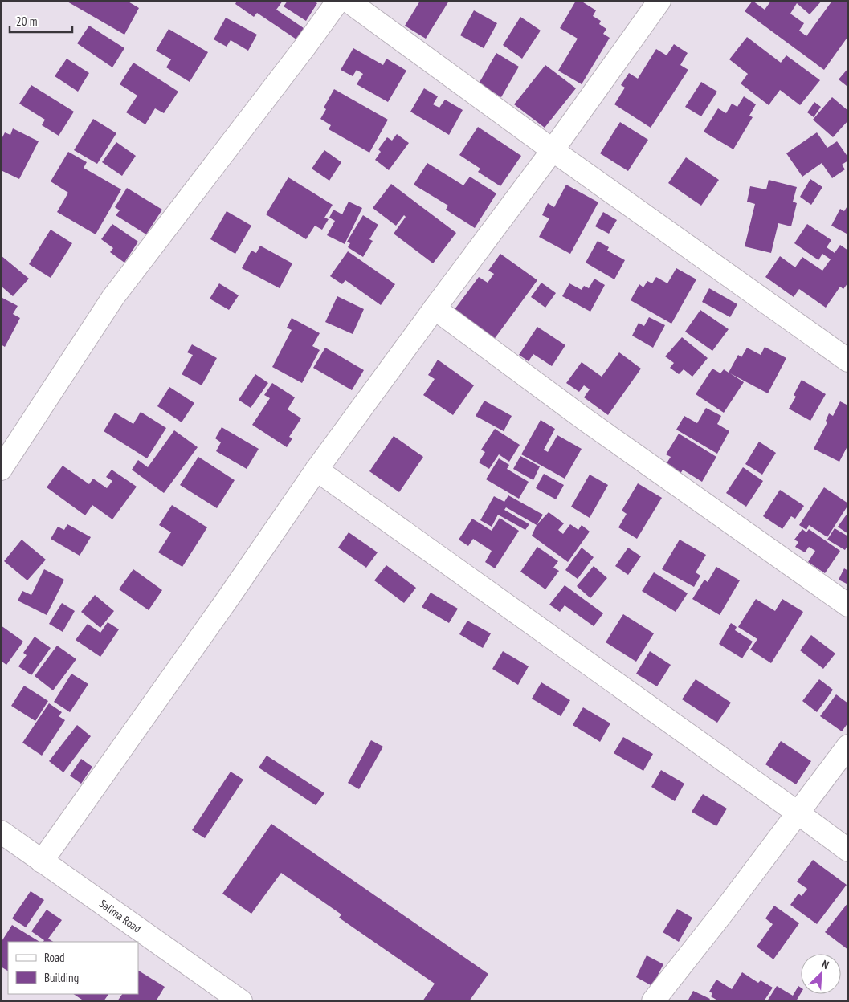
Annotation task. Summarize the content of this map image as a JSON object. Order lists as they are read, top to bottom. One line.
{"streets":{"street":["Salima Road"]},"legend":["Road","Building"],"scale_bar":"20 m","north":"top right"}
